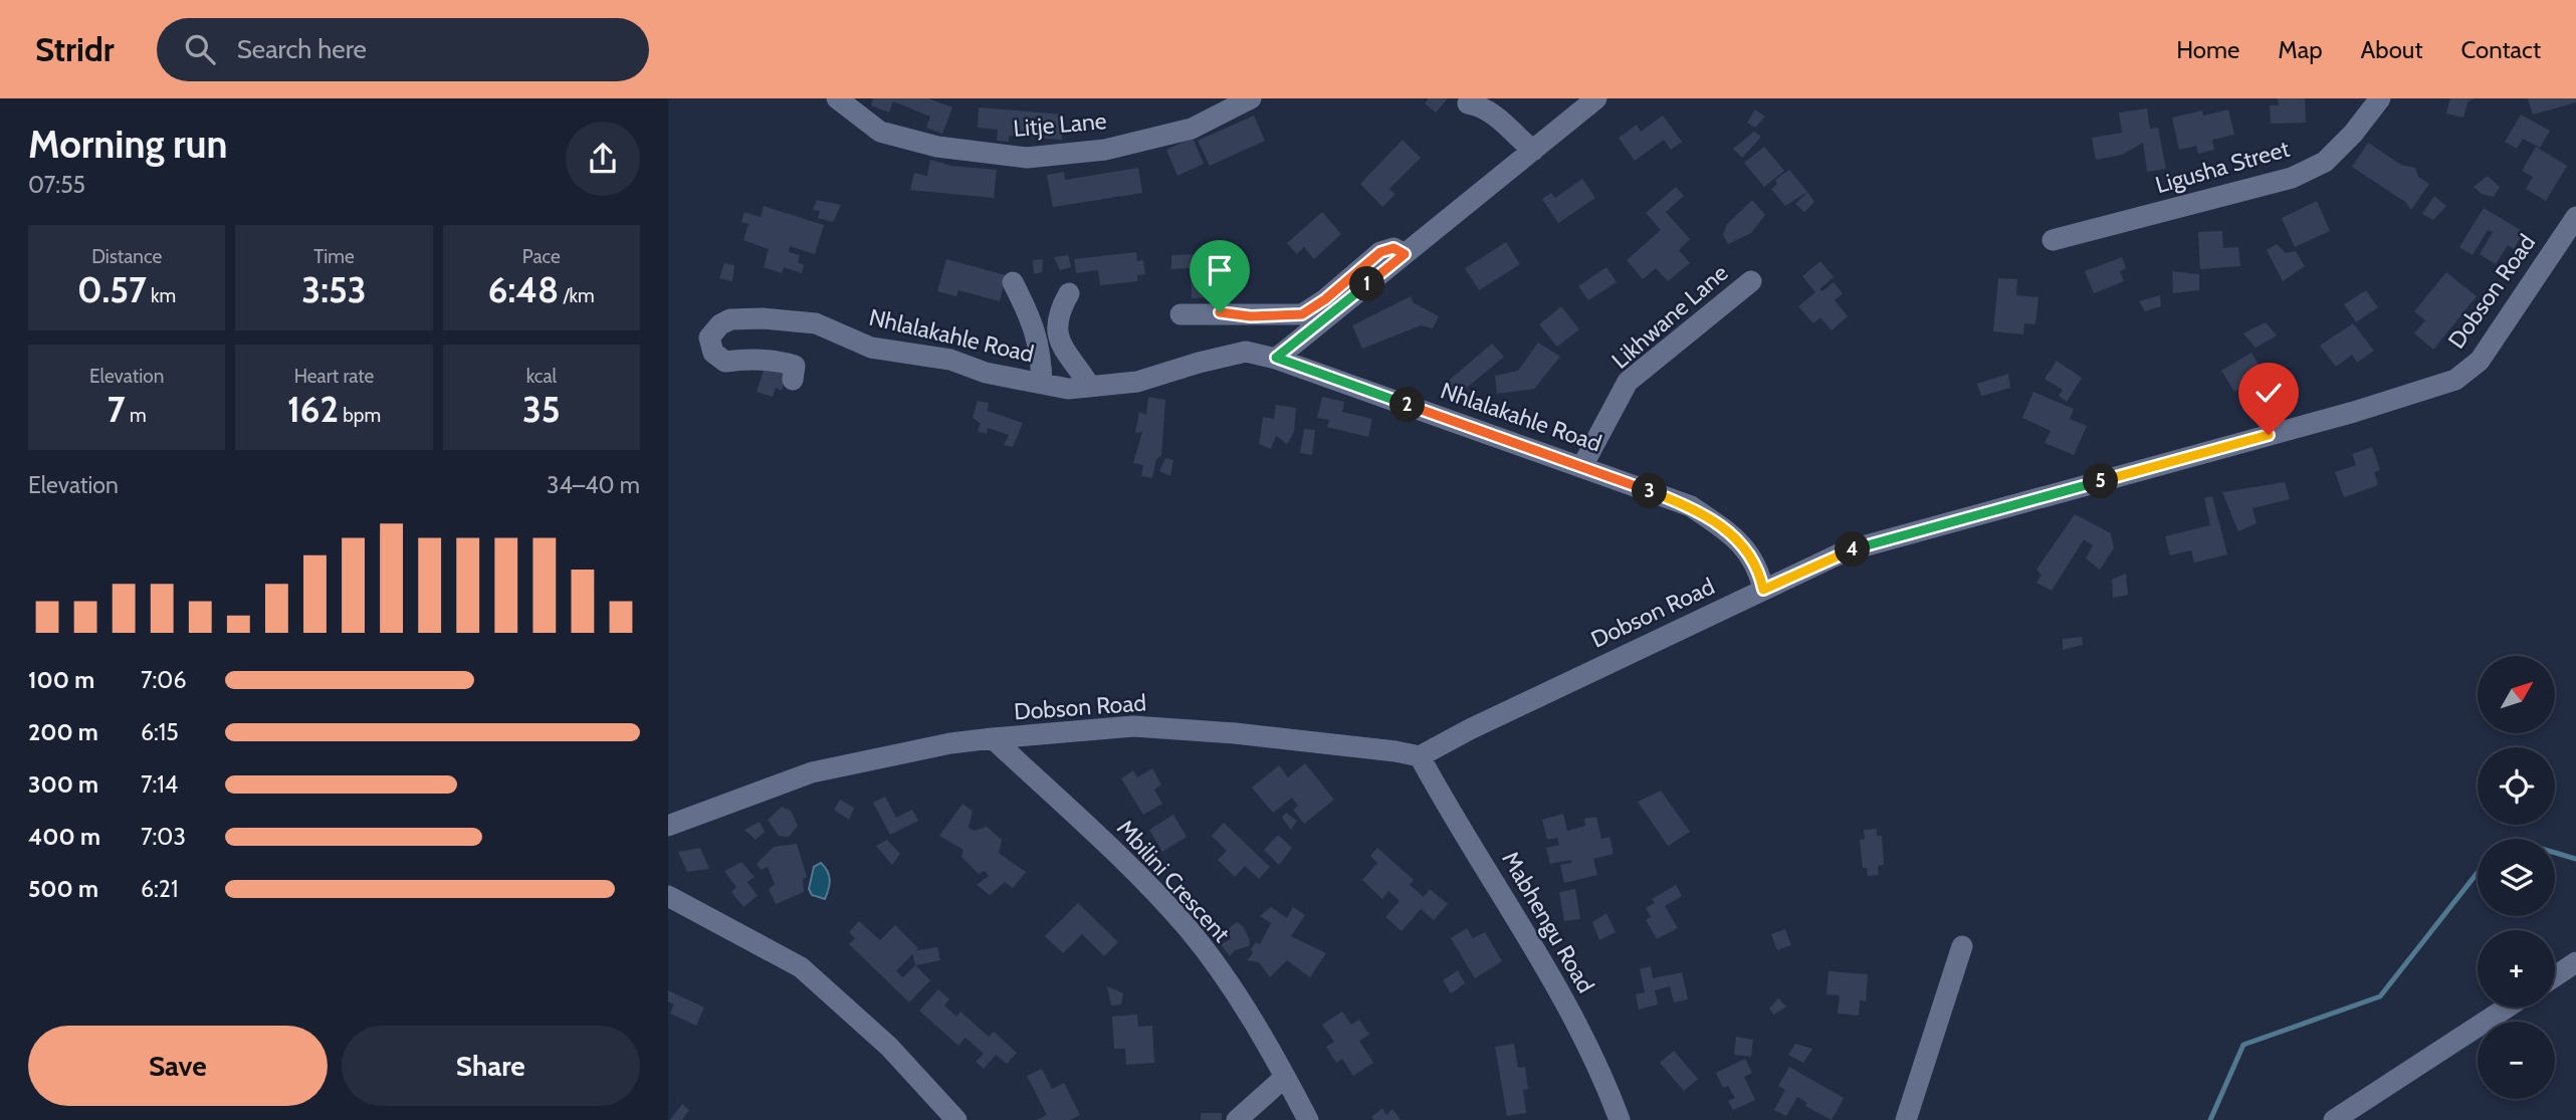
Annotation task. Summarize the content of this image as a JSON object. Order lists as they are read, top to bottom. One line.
{"streets":{"street":["Litje Lane","Ligusha Street","Dobson Road","Likhwane Lane","Nhlalakahle Road","Mbilini Crescent","Mabhengu Road"]},"crossings":[["Dobson Road","Nhlalakahle Road"],["Dobson Road","Mbilini Crescent"],["Dobson Road","Mabhengu Road"],["Likhwane Lane","Nhlalakahle Road"]],"north":"top right","page":{"header":"Stridr","search":"Search here","nav":["Home","Map","About","Contact"],"heading":["Morning run","07:55"],"stats":[["Distance","0.57 km"],["Time","3:53"],["Pace","6:48 /km"],["Elevation","7 m"],["Heart rate","162 bpm"],["kcal","35"]],"pins":["1","2","5","3","4"],"chart":["Elevation","34–40 m"],"list":[{"name":"100 m","note":"7:06"},{"name":"200 m","note":"6:15"},{"name":"300 m","note":"7:14"},{"name":"400 m","note":"7:03"},{"name":"500 m","note":"6:21"}],"map_buttons":["+","−"],"buttons":["Save","Share"]}}
